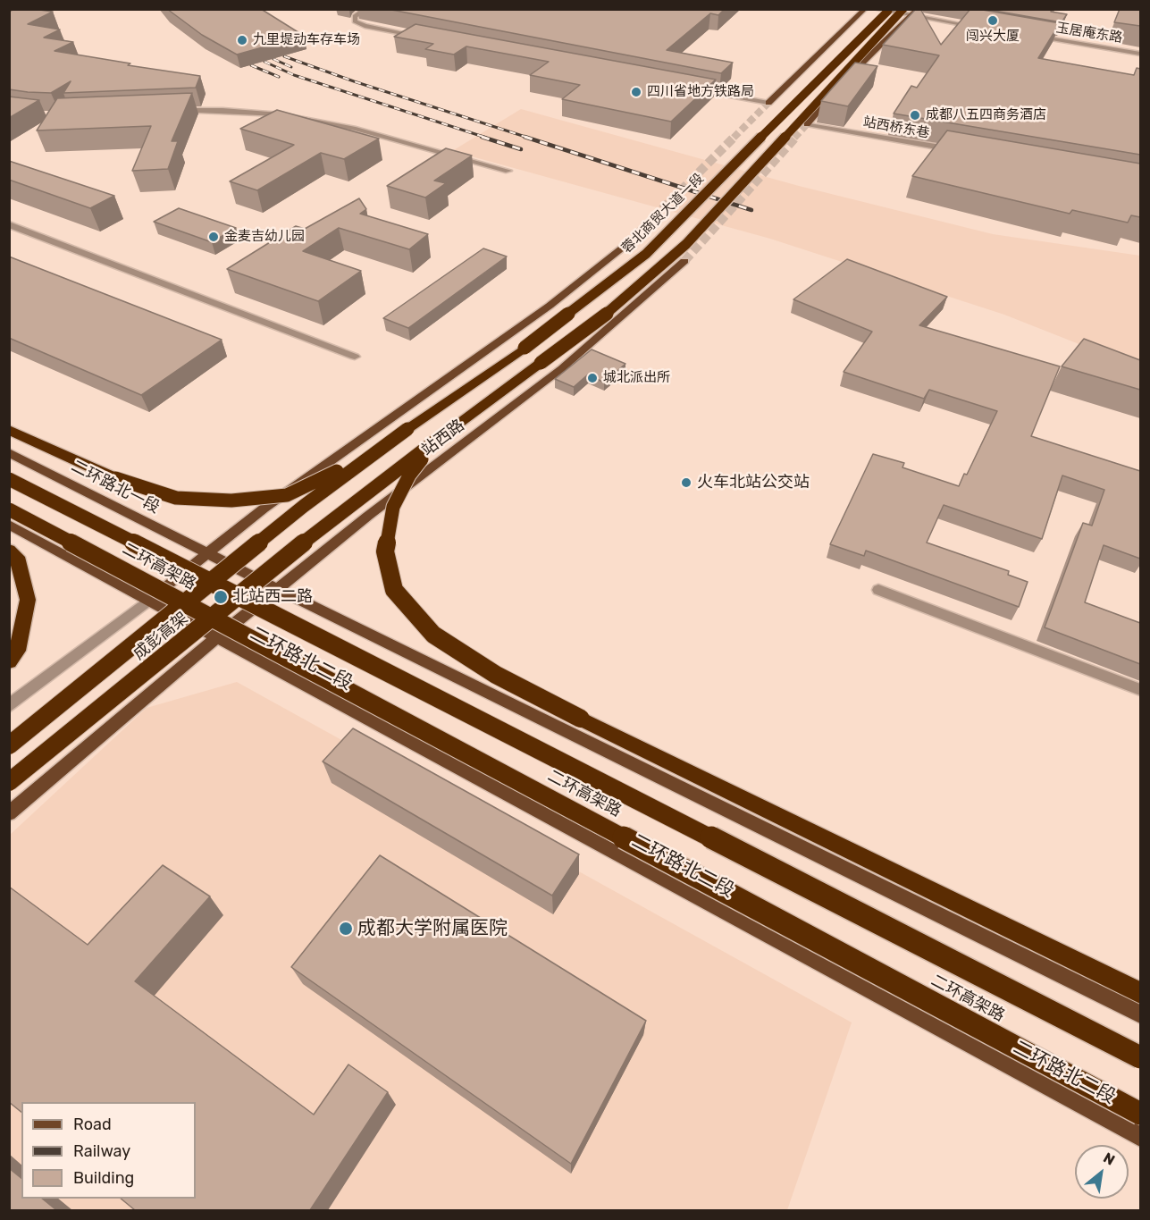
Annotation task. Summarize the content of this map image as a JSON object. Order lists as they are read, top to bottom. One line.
{"streets":{"highway":["蓉北商贸大道一段","二环高架路","成彭高架"],"main road":["站西路","二环路北一段","二环路北二段"],"street":["玉居庵东路","站西桥东巷"]},"crossings":[["站西桥东巷","蓉北商贸大道一段"],["蓉北商贸大道一段","成彭高架"],["站西路","二环路北二段"]],"places":["闯兴大厦","九里堤动车存车场","四川省地方铁路局","成都八五四商务酒店","金麦吉幼儿园","城北派出所","火车北站公交站","北站西二路","成都大学附属医院"],"legend":["Road","Railway","Building"],"north":"top right"}
